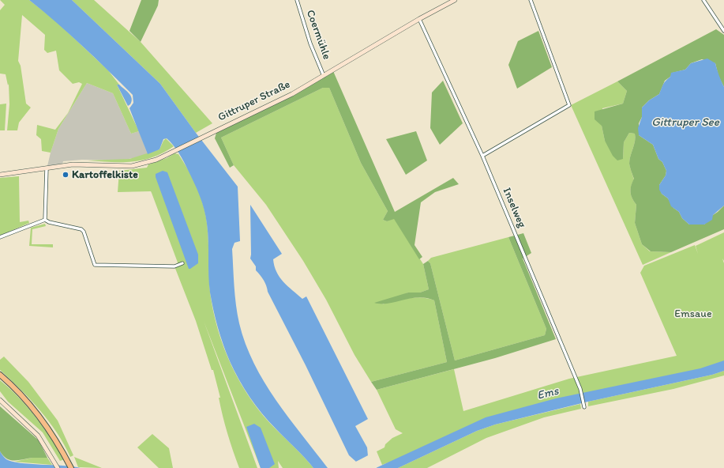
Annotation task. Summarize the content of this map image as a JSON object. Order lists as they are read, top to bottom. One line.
{"streets":{"street":["Coermühle","Gittruper Straße","Inselweg"]},"crossings":[["Coermühle","Gittruper Straße"],["Gittruper Straße","Inselweg"]],"water":["Gittruper See","Ems"],"parks":["Emsaue"],"places":["Kartoffelkiste"]}
